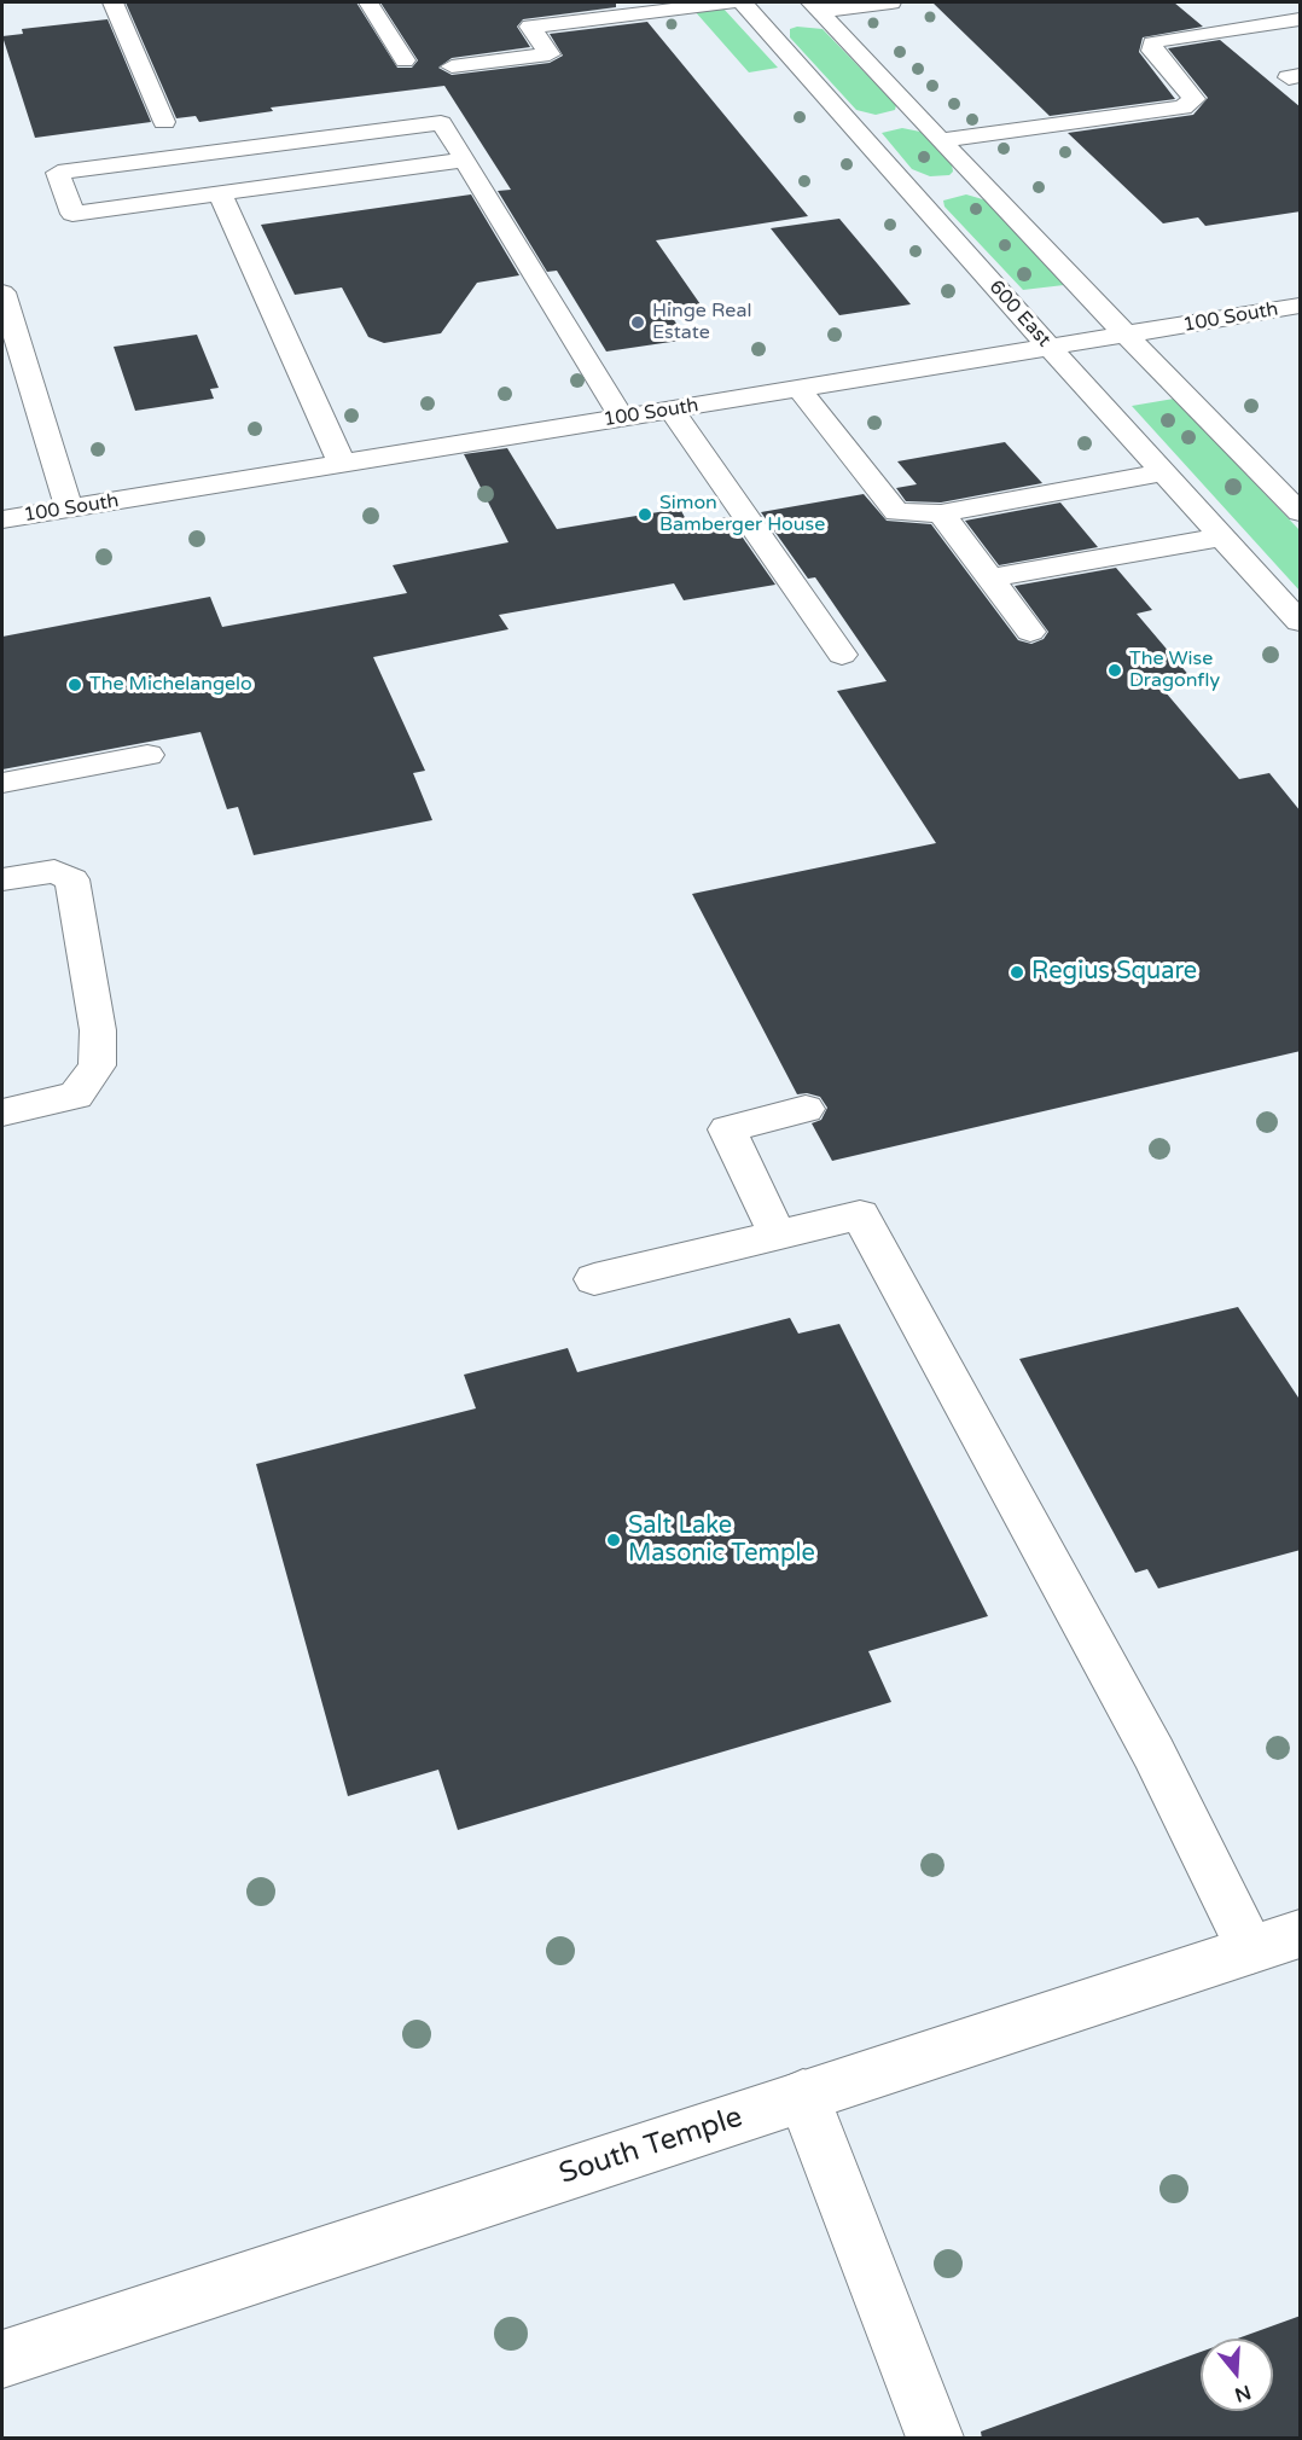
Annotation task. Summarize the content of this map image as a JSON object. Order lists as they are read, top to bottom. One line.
{"streets":{"street":["600 East","100 South","South Temple"]},"crossings":[["600 East","100 South"]],"places":["Hinge Real Estate","Simon Bamberger House","The Wise Dragonfly","The Michelangelo","Regius Square","Salt Lake Masonic Temple"],"north":"bottom"}
